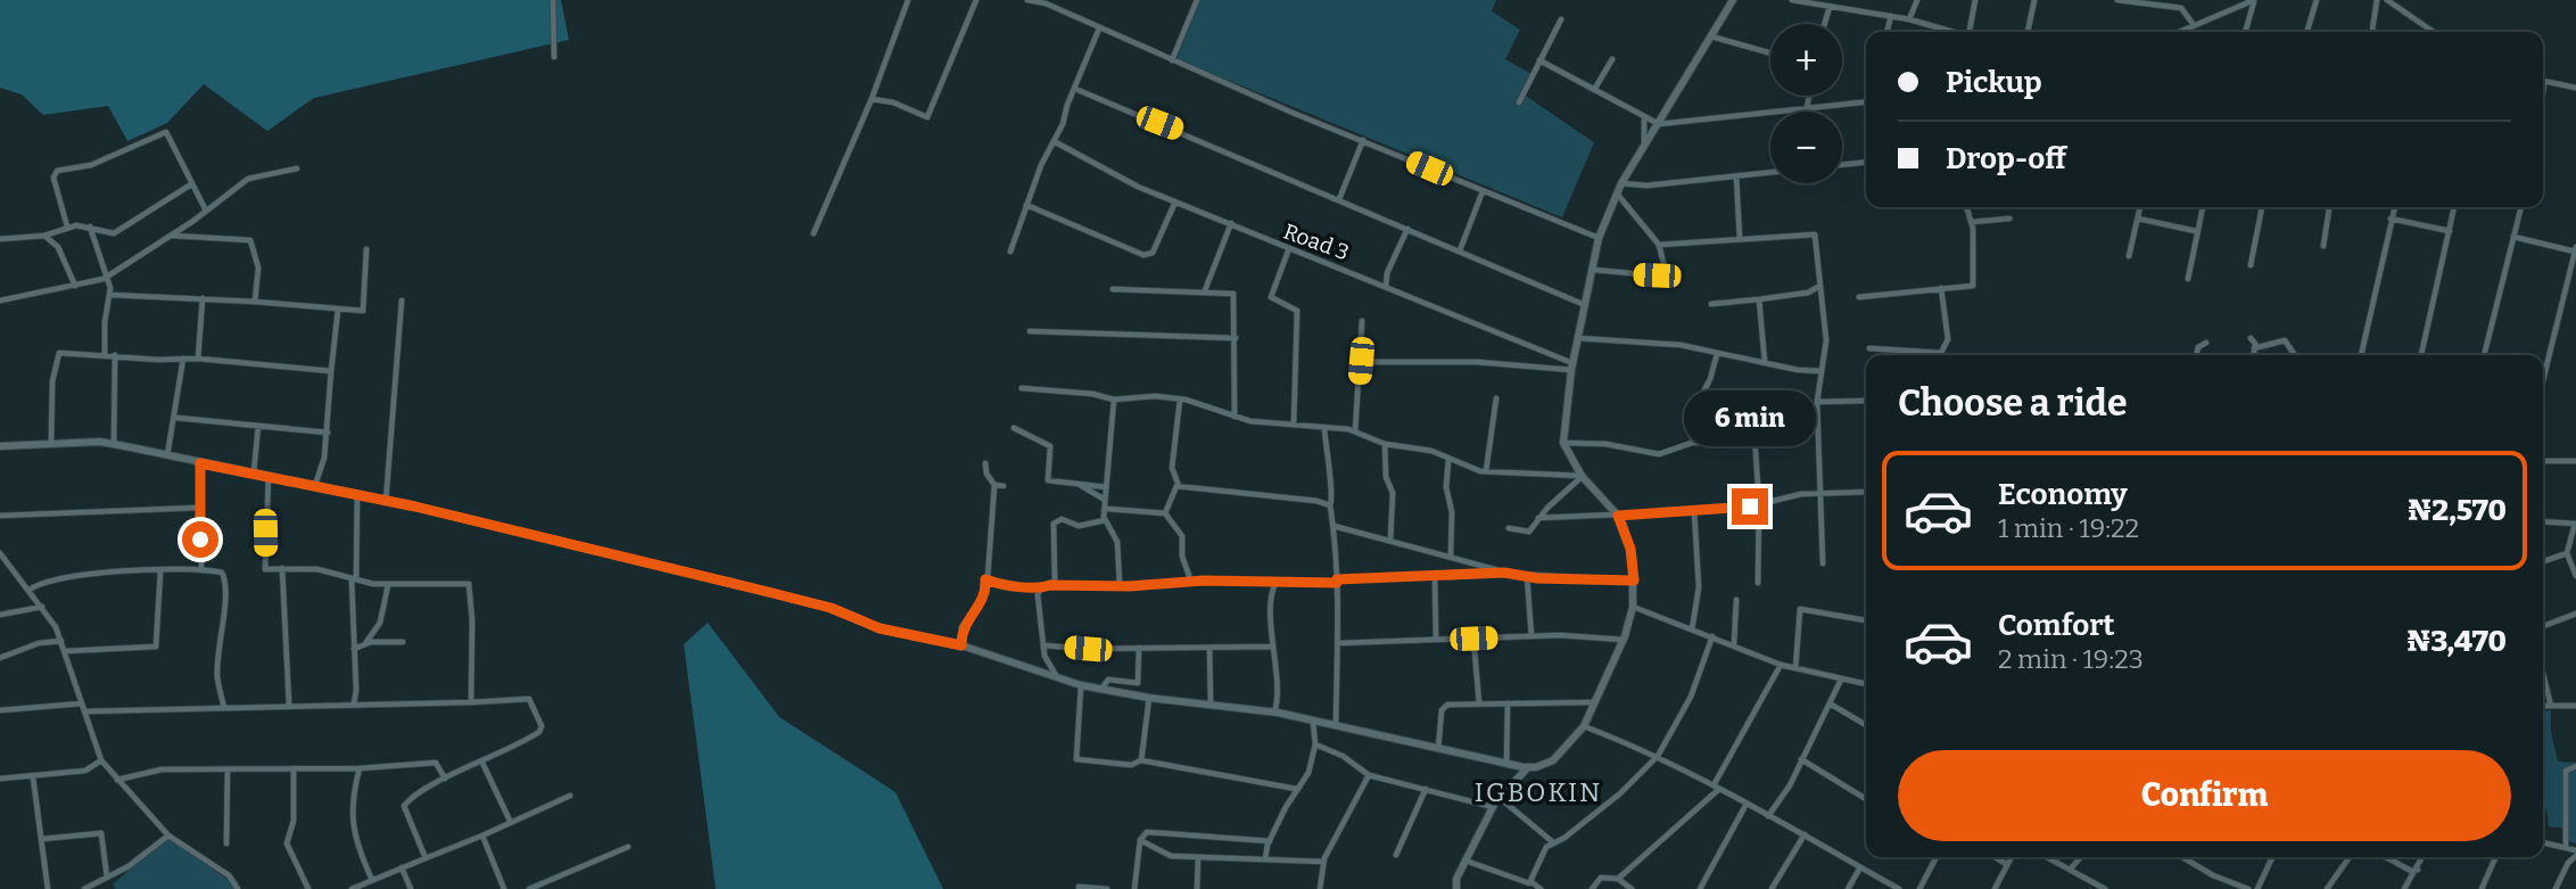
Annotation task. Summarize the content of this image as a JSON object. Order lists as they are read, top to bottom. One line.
{"streets":{"street":["Road 3"]},"districts":["IGBOKIN"],"page":{"map_buttons":["+","−"],"banner":["Pickup","Drop-off"],"heading":"Choose a ride","bubble":"6 min","list":[{"name":"Economy","note":"1 min · 19:22","value":"₦2,570"},{"name":"Comfort","note":"2 min · 19:23","value":"₦3,470"}],"buttons":"Confirm"}}
